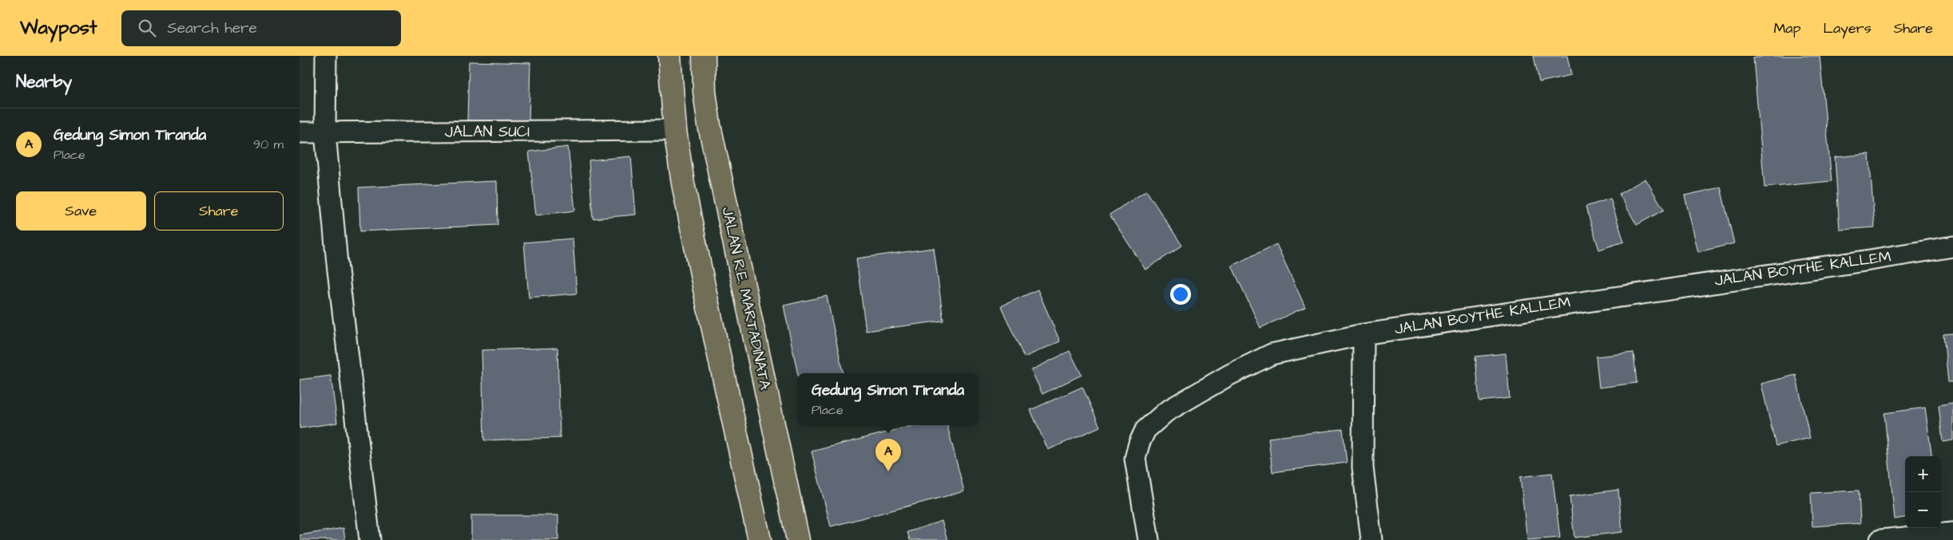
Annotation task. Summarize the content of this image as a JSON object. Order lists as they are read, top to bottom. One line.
{"streets":{"highway":["JALAN R.E. MARTADINATA"],"street":["JALAN SUCI","JALAN BOYTHE KALLEM"]},"page":{"header":"Waypost","search":"Search here","nav":["Map","Layers","Share"],"heading":"Nearby","list":[{"mark":"A","name":"Gedung Simon Tiranda","note":"Place","value":"90 m"}],"buttons":["Save","Share"],"popup":["Gedung Simon Tiranda","Place"],"pins":"A","map_buttons":["+","−"]}}
